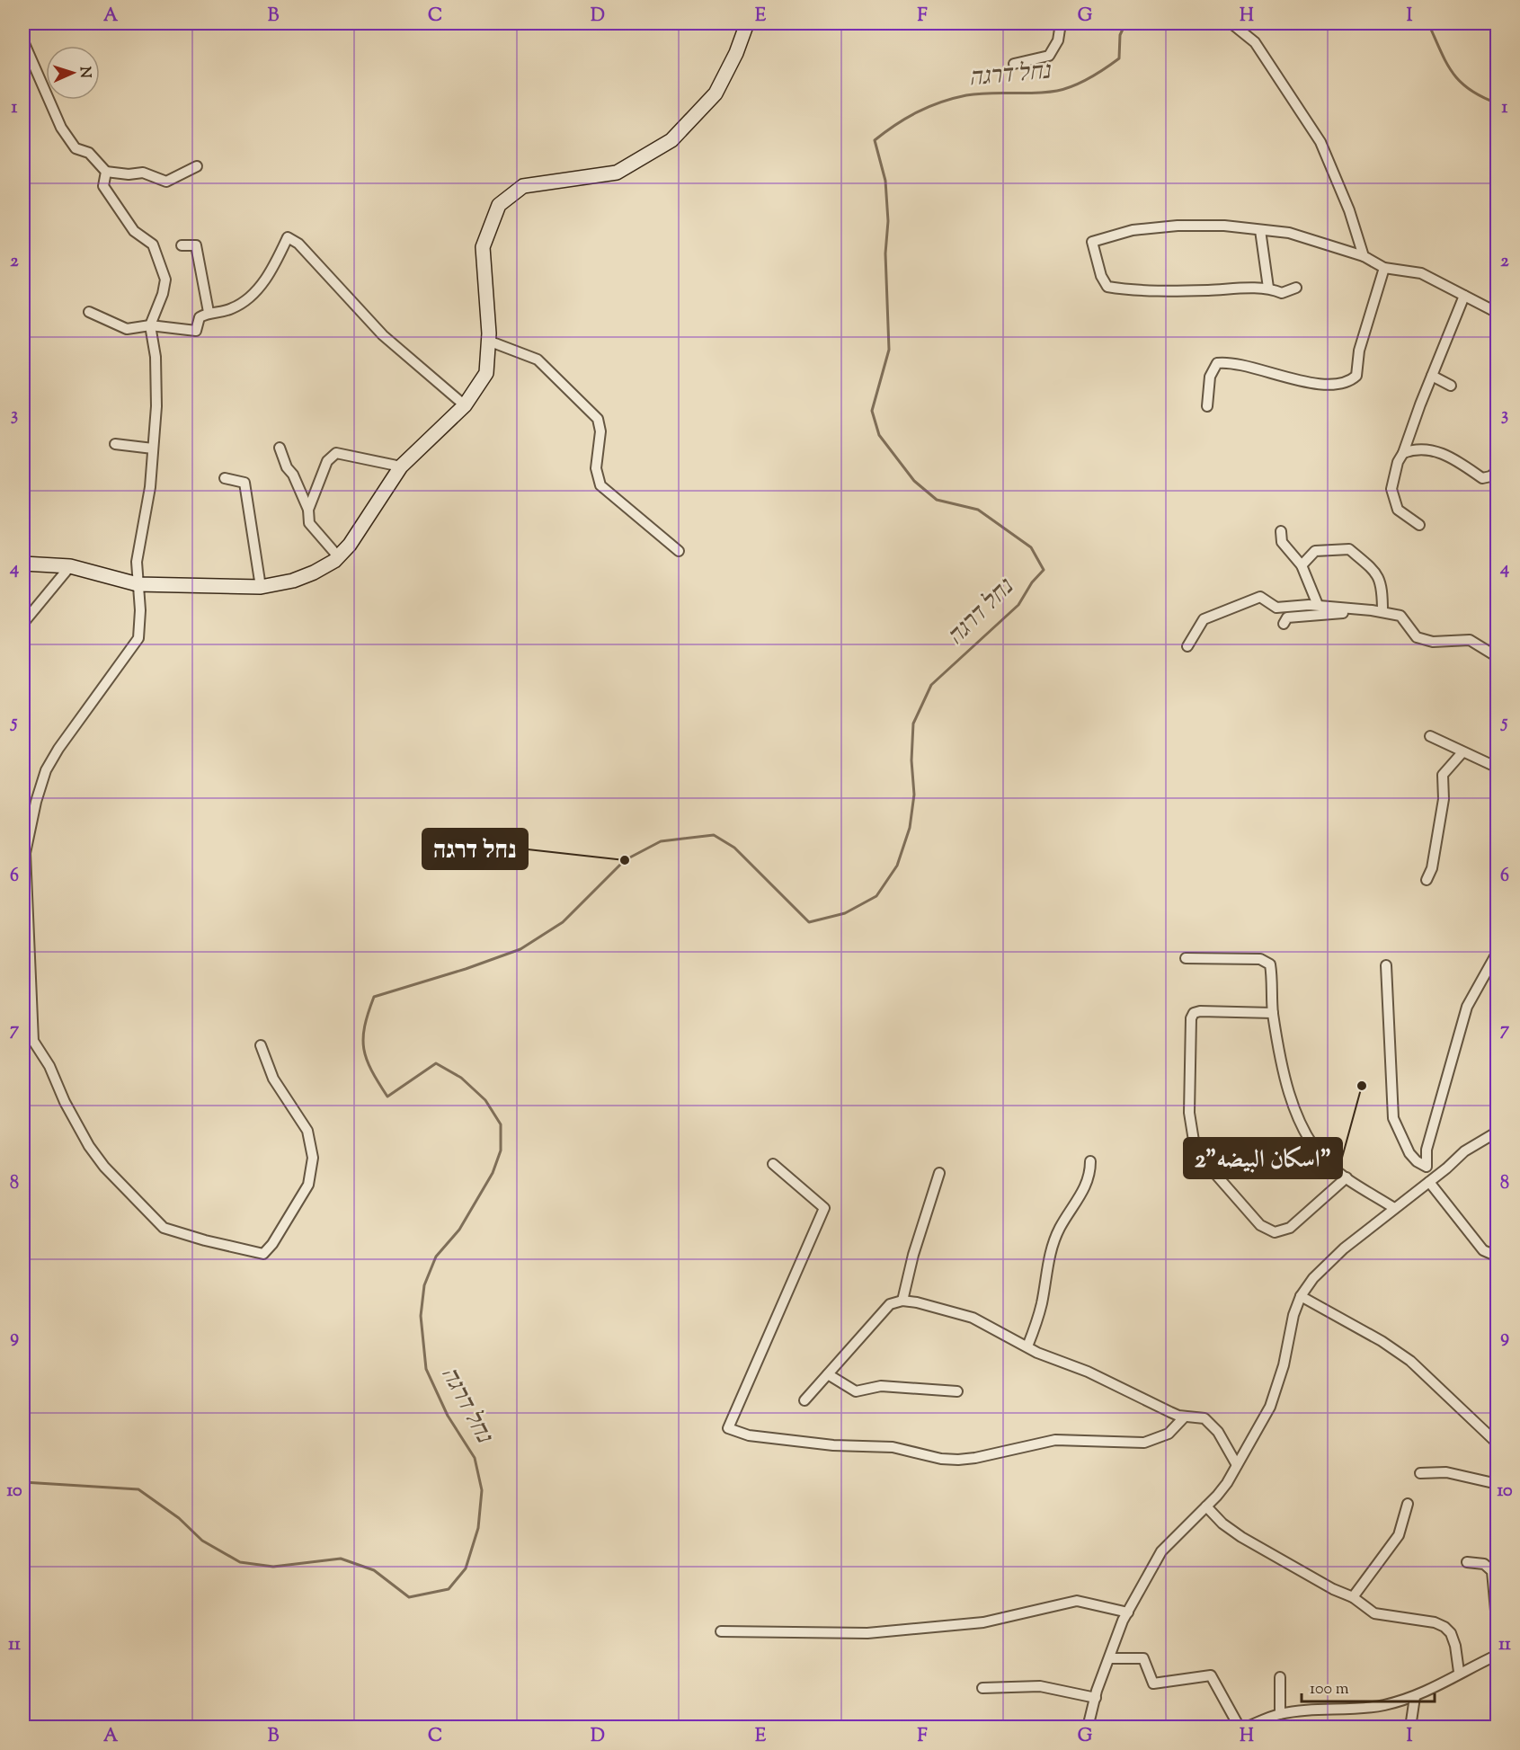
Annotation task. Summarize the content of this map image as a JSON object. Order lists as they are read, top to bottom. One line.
{"water":["נחל דרגה"],"places":["נחל דרגה","اسكان البيضه\"2\""],"scale_bar":"100 m","north":"right","grid":{"columns":["A","B","C","D","E","F","G","H","I"],"rows":["1","2","3","4","5","6","7","8","9","10","11"]}}
